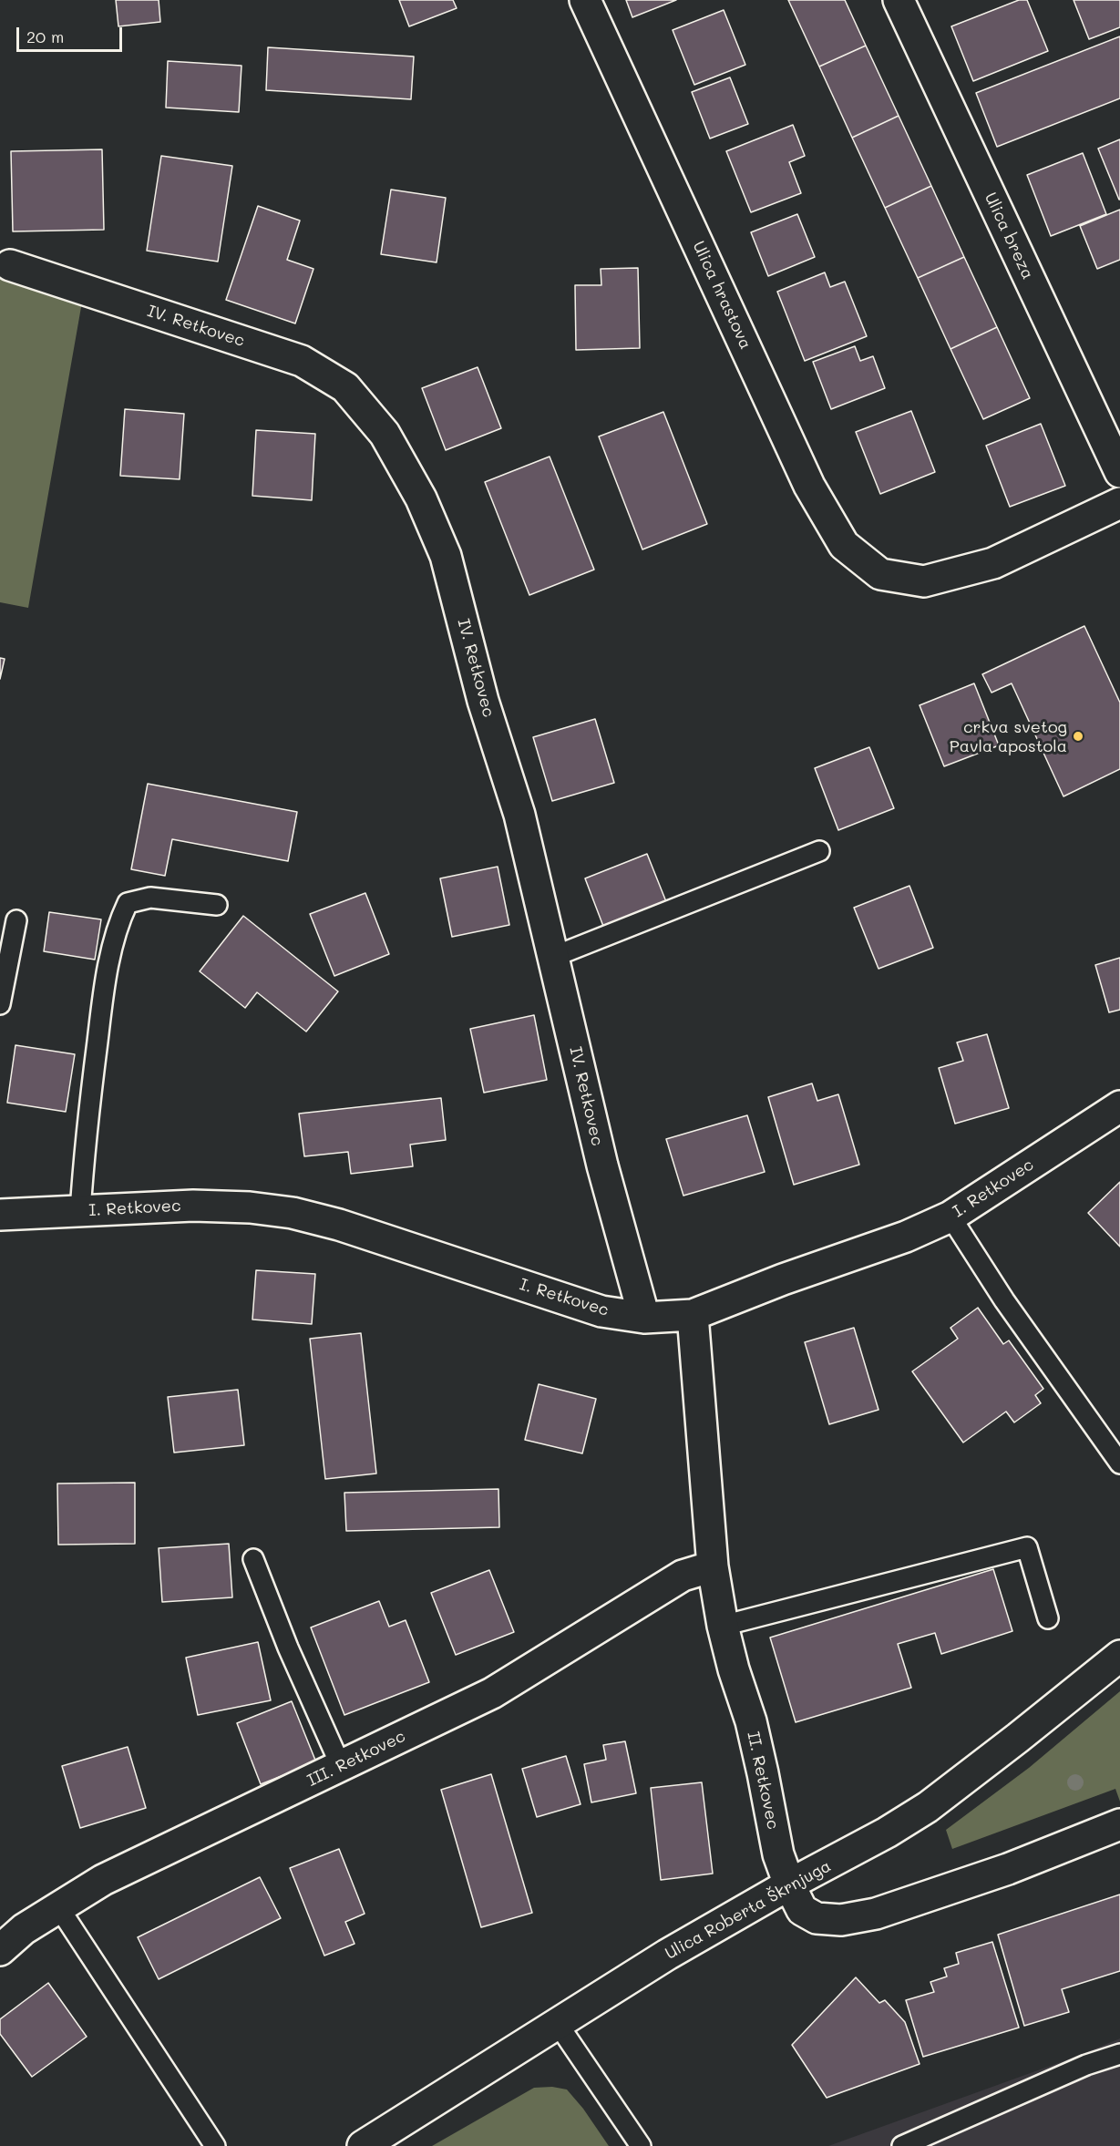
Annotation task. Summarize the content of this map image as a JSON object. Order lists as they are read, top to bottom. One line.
{"streets":{"street":["Ulica breza","Ulica hrastova","IV. Retkovec","I. Retkovec","III. Retkovec","II. Retkovec","Ulica Roberta Škrnjuga"]},"crossings":[["IV. Retkovec","I. Retkovec"],["I. Retkovec","II. Retkovec"],["III. Retkovec","II. Retkovec"],["II. Retkovec","Ulica Roberta Škrnjuga"]],"places":["crkva svetog Pavla apostola"],"scale_bar":"20 m"}
